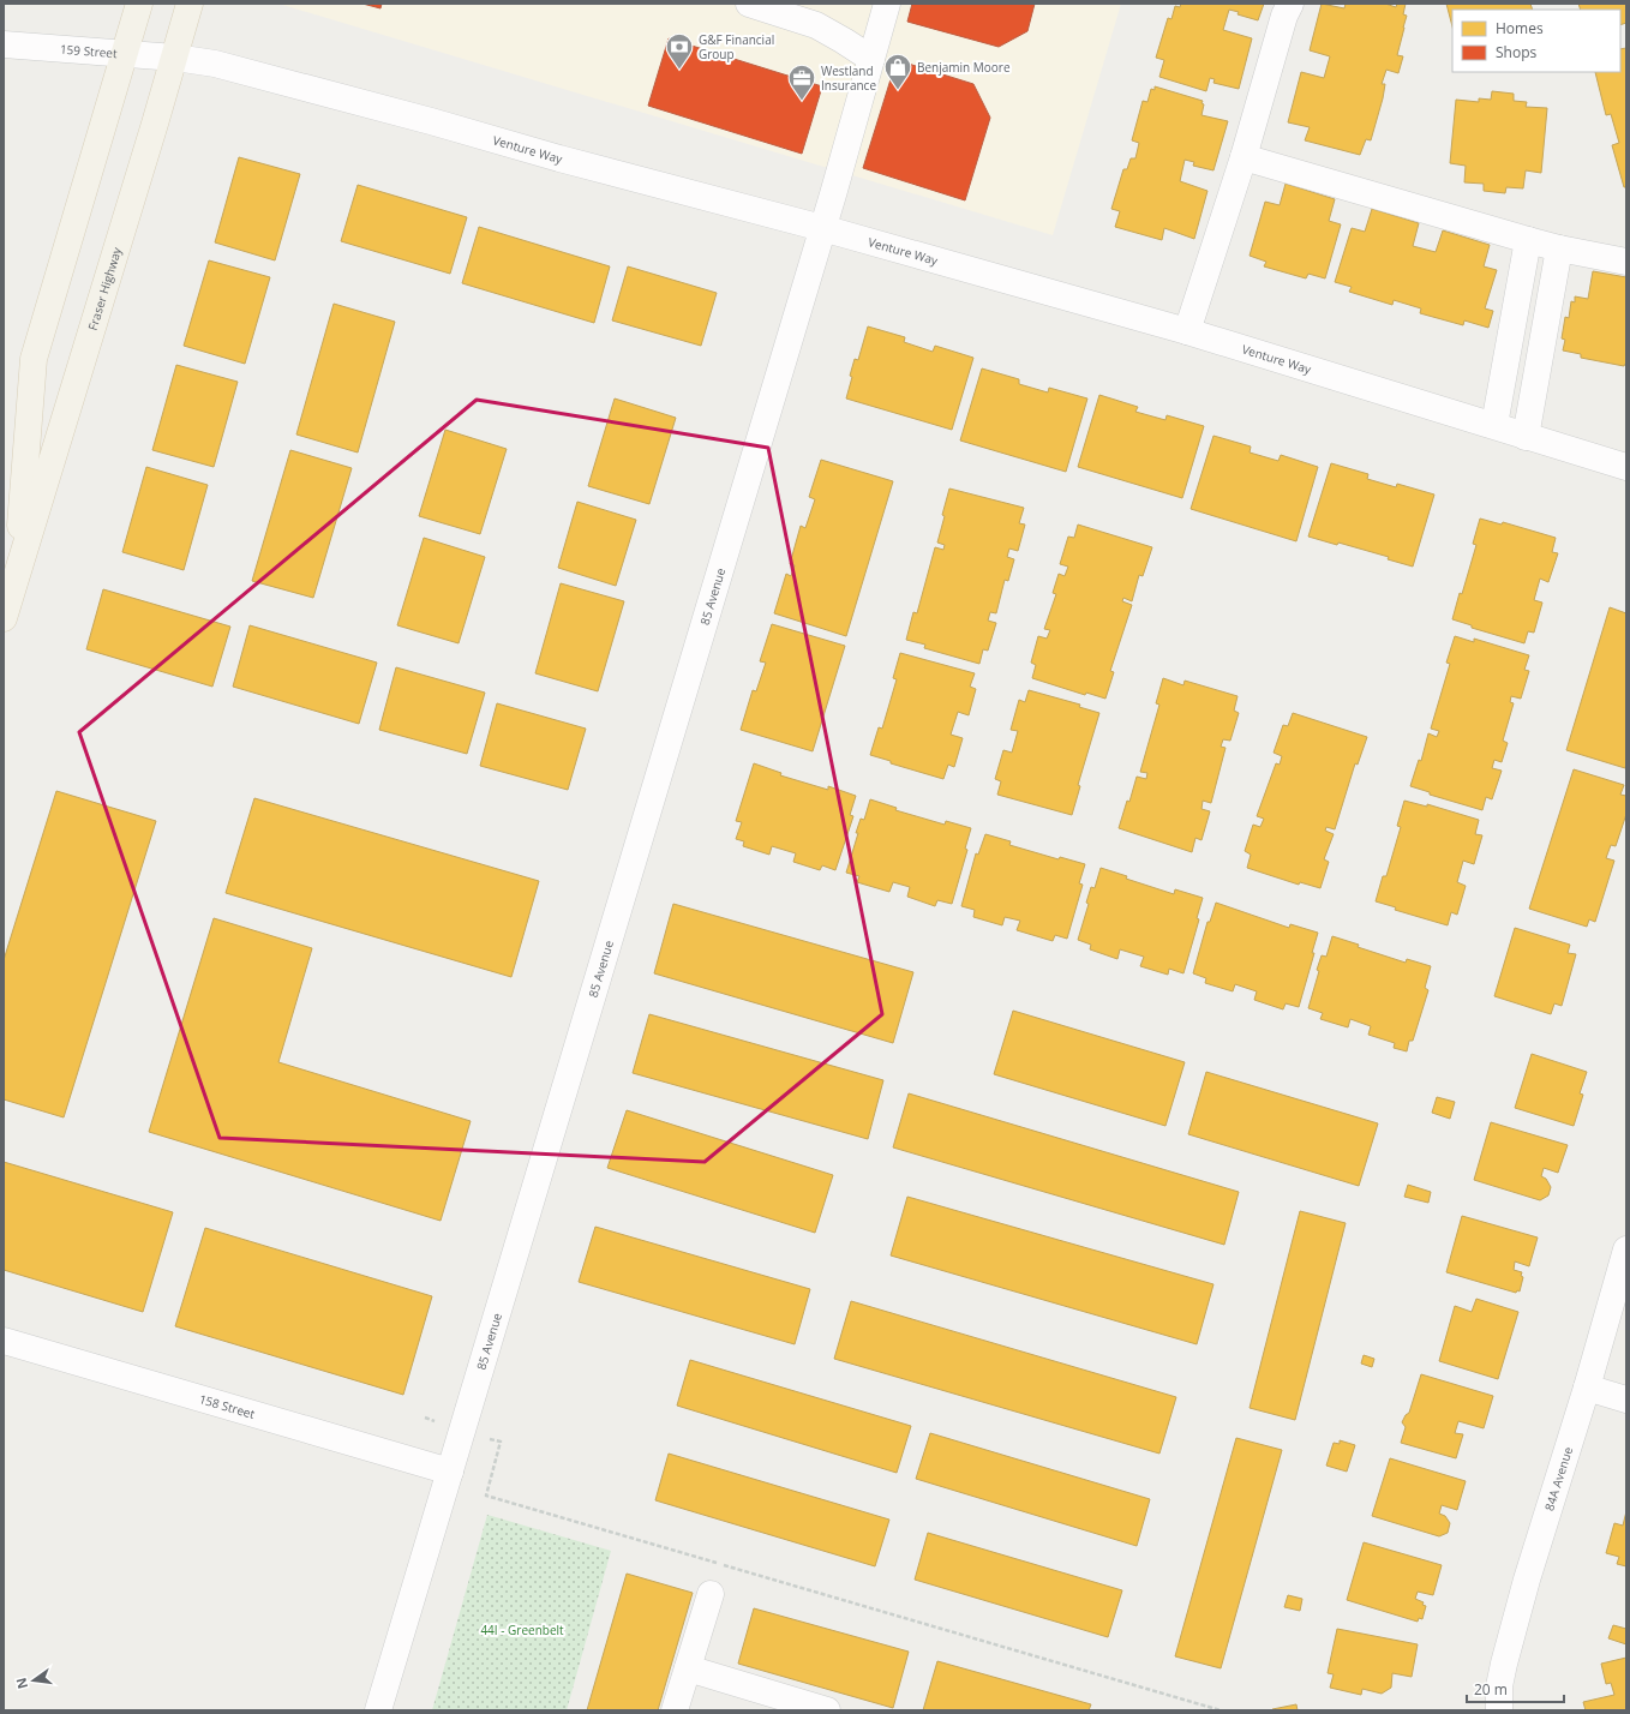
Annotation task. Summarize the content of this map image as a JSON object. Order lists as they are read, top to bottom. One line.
{"streets":{"main road":["Fraser Highway"],"street":["159 Street","Venture Way","85 Avenue","158 Street","84A Avenue"]},"crossings":[["159 Street","Venture Way"],["159 Street","Fraser Highway"],["Venture Way","Fraser Highway"],["Venture Way","85 Avenue"],["85 Avenue","158 Street"]],"parks":["44I - Greenbelt"],"places":{"bank":["G&F Financial Group"],"shop":["Benjamin Moore"],"office":["Westland Insurance"]},"legend":["Homes","Shops"],"scale_bar":"20 m","north":"left"}
